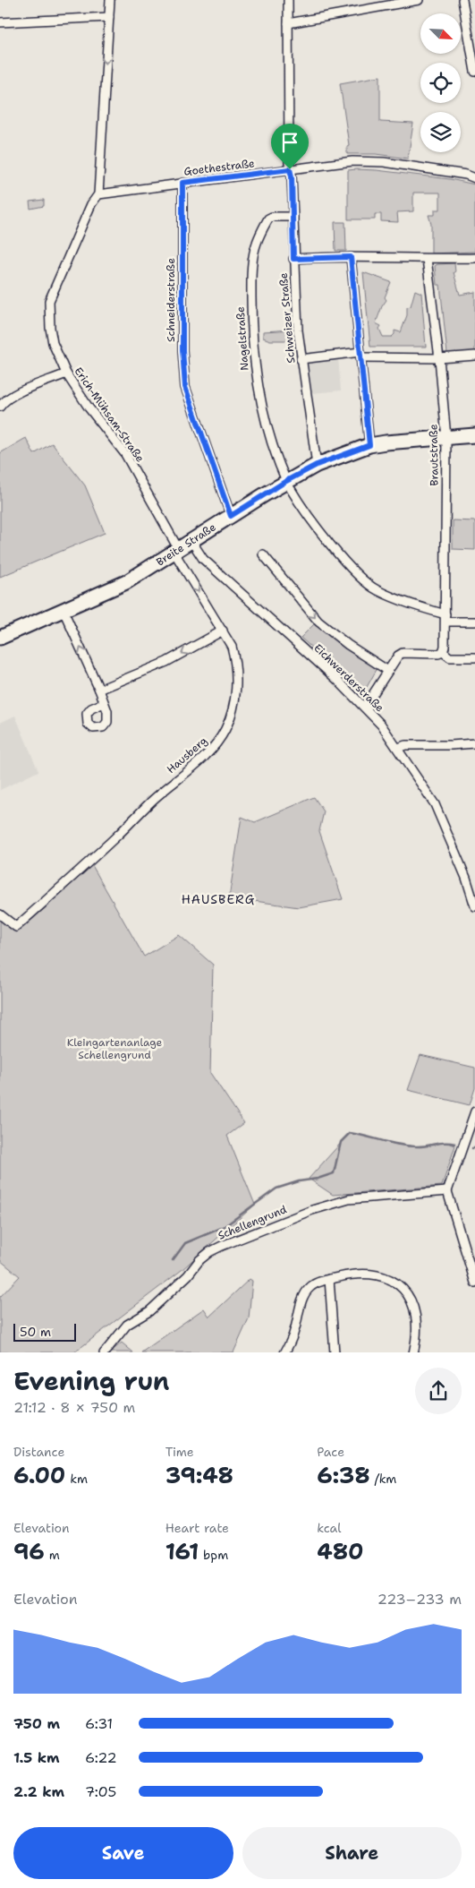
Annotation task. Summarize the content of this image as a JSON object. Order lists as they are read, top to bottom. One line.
{"streets":{"main road":["Breite Straße"],"street":["Goethestraße","Schneiderstraße","Schweizer Straße","Nagelstraße","Erich-Mühsam-Straße","Brautstraße","Eichwerderstraße","Hausberg","Schellengrund"]},"crossings":[["Goethestraße","Schneiderstraße"],["Goethestraße","Schweizer Straße"],["Goethestraße","Erich-Mühsam-Straße"],["Schneiderstraße","Breite Straße"],["Schweizer Straße","Nagelstraße"],["Schweizer Straße","Breite Straße"],["Nagelstraße","Brautstraße"],["Nagelstraße","Breite Straße"],["Erich-Mühsam-Straße","Breite Straße"],["Erich-Mühsam-Straße","Hausberg"],["Brautstraße","Breite Straße"],["Breite Straße","Eichwerderstraße"],["Breite Straße","Hausberg"]],"districts":["HAUSBERG"],"parks":["Kleingartenanlage Schellengrund"],"scale_bar":"50 m","north":"bottom right","page":{"scale":"50 m","heading":["Evening run","21:12 · 8 × 750 m"],"stats":[["Distance","6.00 km"],["Time","39:48"],["Pace","6:38 /km"],["Elevation","96 m"],["Heart rate","161 bpm"],["kcal","480"]],"chart":["Elevation","223–233 m"],"list":[{"name":"750 m","note":"6:31"},{"name":"1.5 km","note":"6:22"},{"name":"2.2 km","note":"7:05"}],"buttons":["Save","Share"]}}
